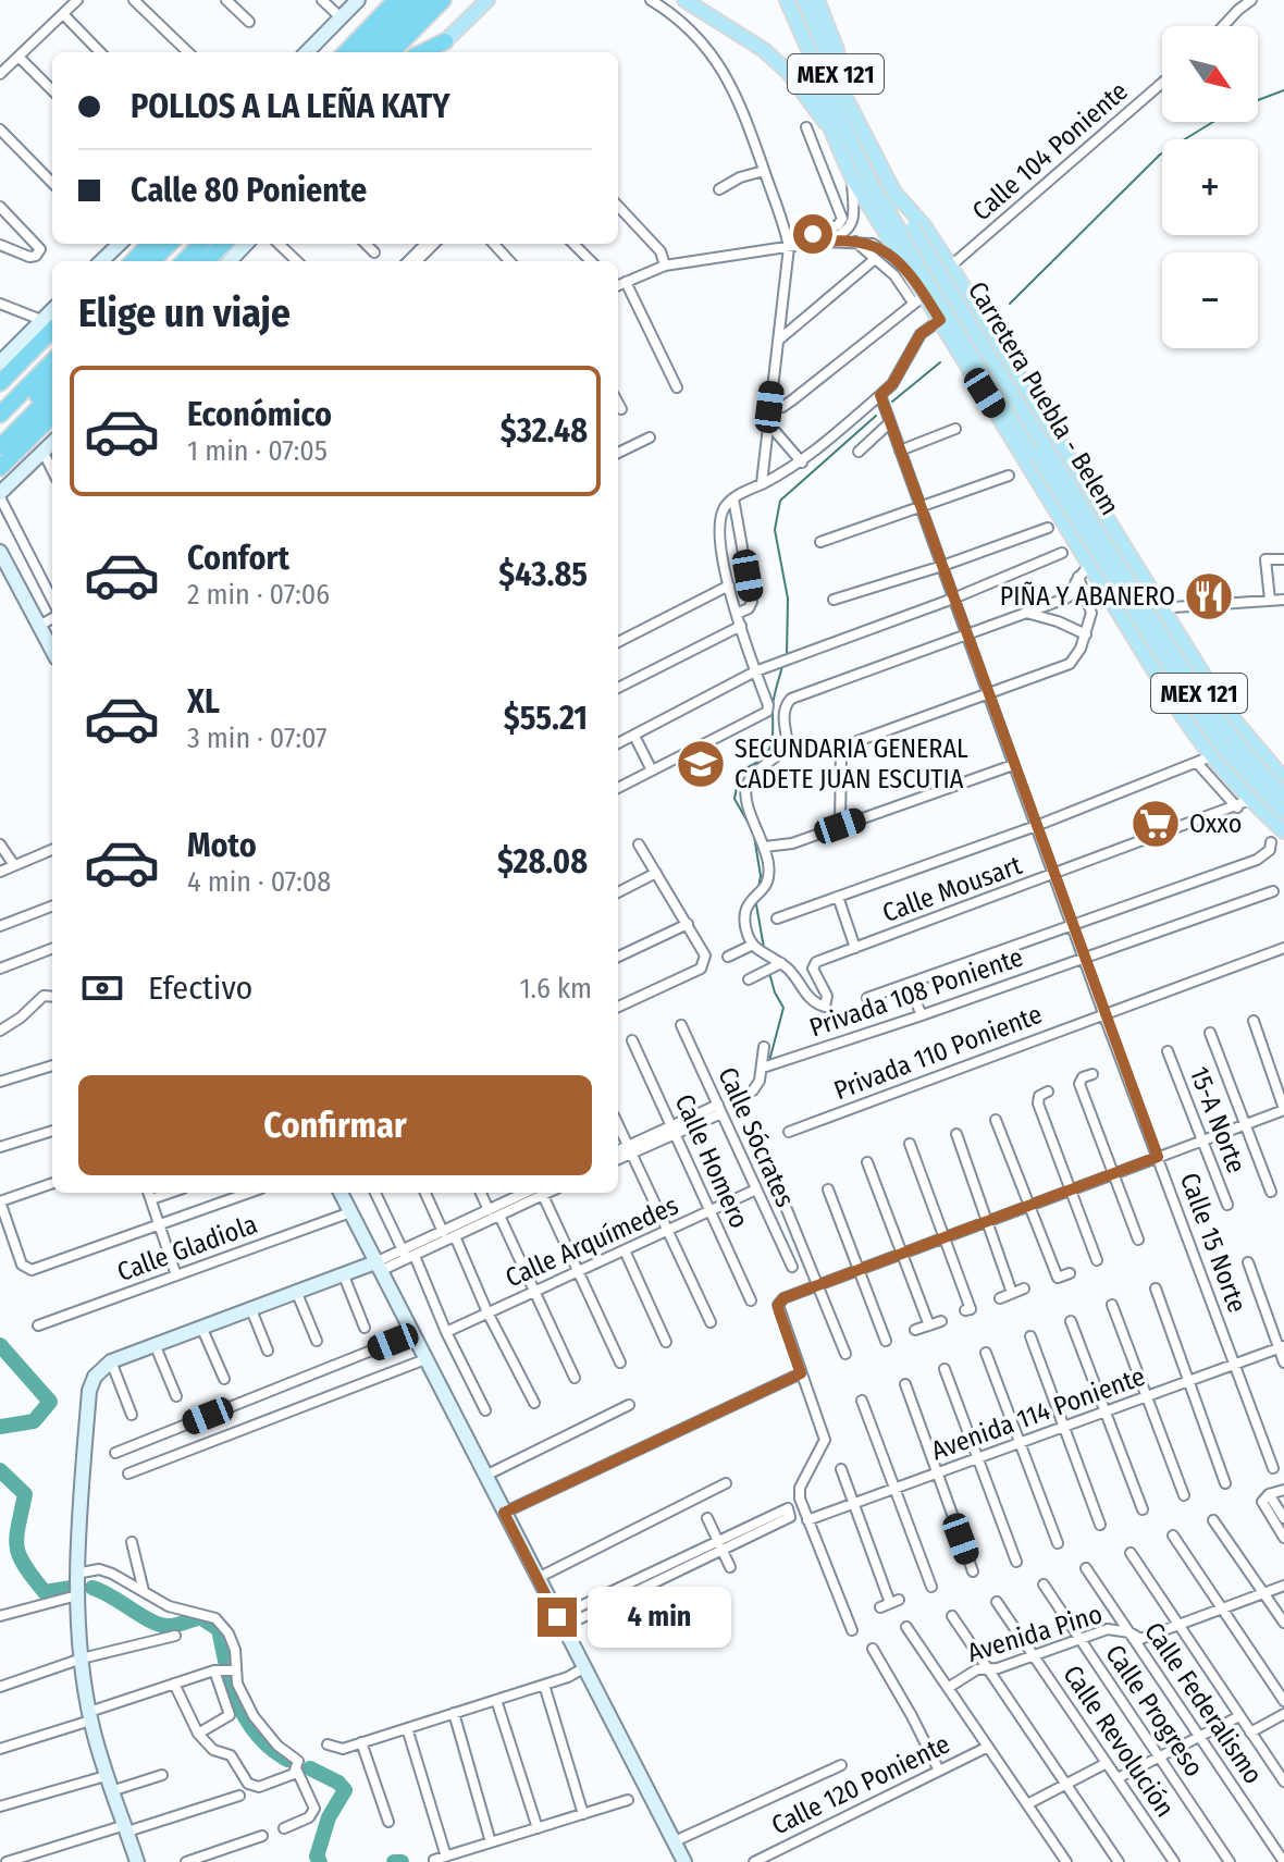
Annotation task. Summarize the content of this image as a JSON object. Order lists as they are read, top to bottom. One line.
{"streets":{"main road":["MEX 121","Carretera Puebla - Belem"],"street":["Calle 104 Poniente","Calle Mousart","Privada 108 Poniente","Privada 110 Poniente","15-A Norte","Calle Sócrates","Calle Homero","Calle Arquímedes","Calle 15 Norte","Calle Gladiola","Avenida 114 Poniente","Avenida Pino","Calle Federalismo","Calle Progreso","Calle Revolución","Calle 120 Poniente"]},"crossings":[["Calle Mousart","Calle 15 Norte"],["Privada 108 Poniente","Calle 15 Norte"],["Privada 110 Poniente","Calle 15 Norte"],["Calle Sócrates","Calle Arquímedes"],["Calle Homero","Calle Arquímedes"],["Calle 15 Norte","Avenida 114 Poniente"],["Avenida Pino","Calle Federalismo"],["Avenida Pino","Calle Progreso"],["Avenida Pino","Calle Revolución"]],"places":{"restaurant":["PIÑA Y ABANERO"],"school or university":["SECUNDARIA GENERAL CADETE JUAN ESCUTIA"],"supermarket":["Oxxo"]},"north":"bottom right","page":{"map_buttons":["+","−"],"banner":["POLLOS A LA LEÑA KATY","Calle 80 Poniente"],"heading":"Elige un viaje","list":[{"name":"Económico","note":"1 min · 07:05","value":"$32.48"},{"name":"Confort","note":"2 min · 07:06","value":"$43.85"},{"name":"XL","note":"3 min · 07:07","value":"$55.21"},{"name":"Moto","note":"4 min · 07:08","value":"$28.08"}],"pay":["Efectivo","1.6 km"],"buttons":"Confirmar","bubble":"4 min"}}
